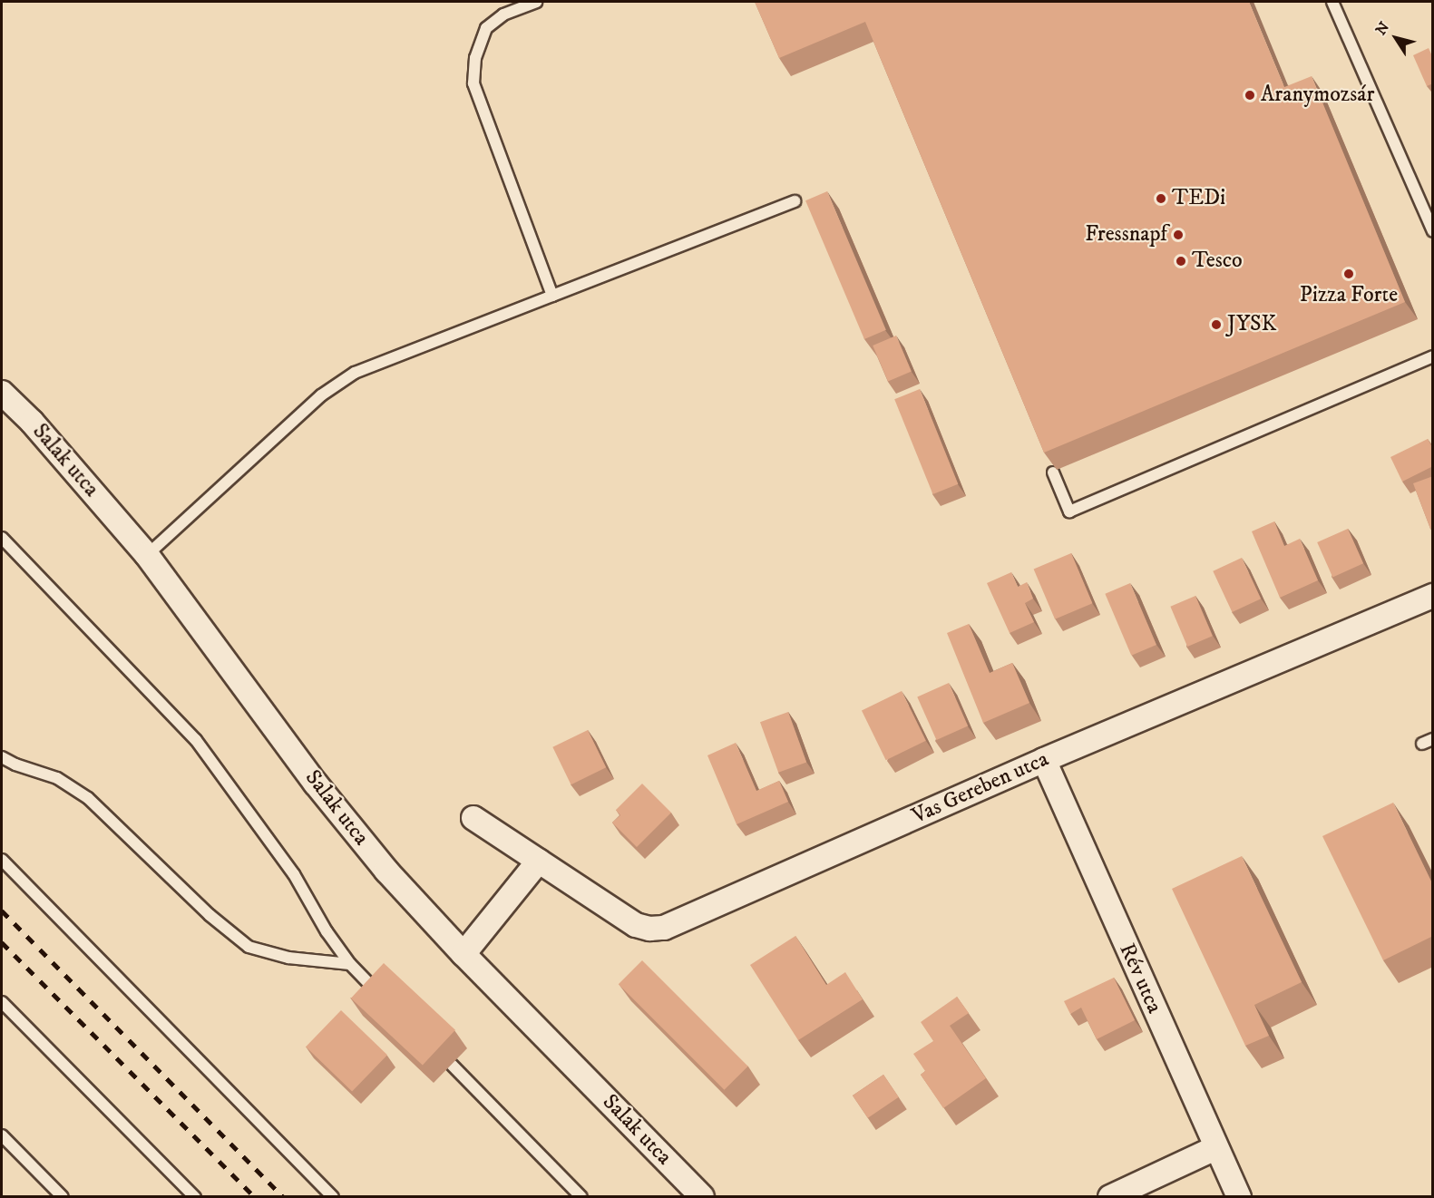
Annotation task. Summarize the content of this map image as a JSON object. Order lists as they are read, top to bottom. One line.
{"streets":{"street":["Salak utca","Vas Gereben utca","Rév utca"]},"crossings":[["Vas Gereben utca","Rév utca"]],"places":["Aranymozsár","TEDi","Fressnapf","Tesco","Pizza Forte","JYSK"],"north":"top left"}
